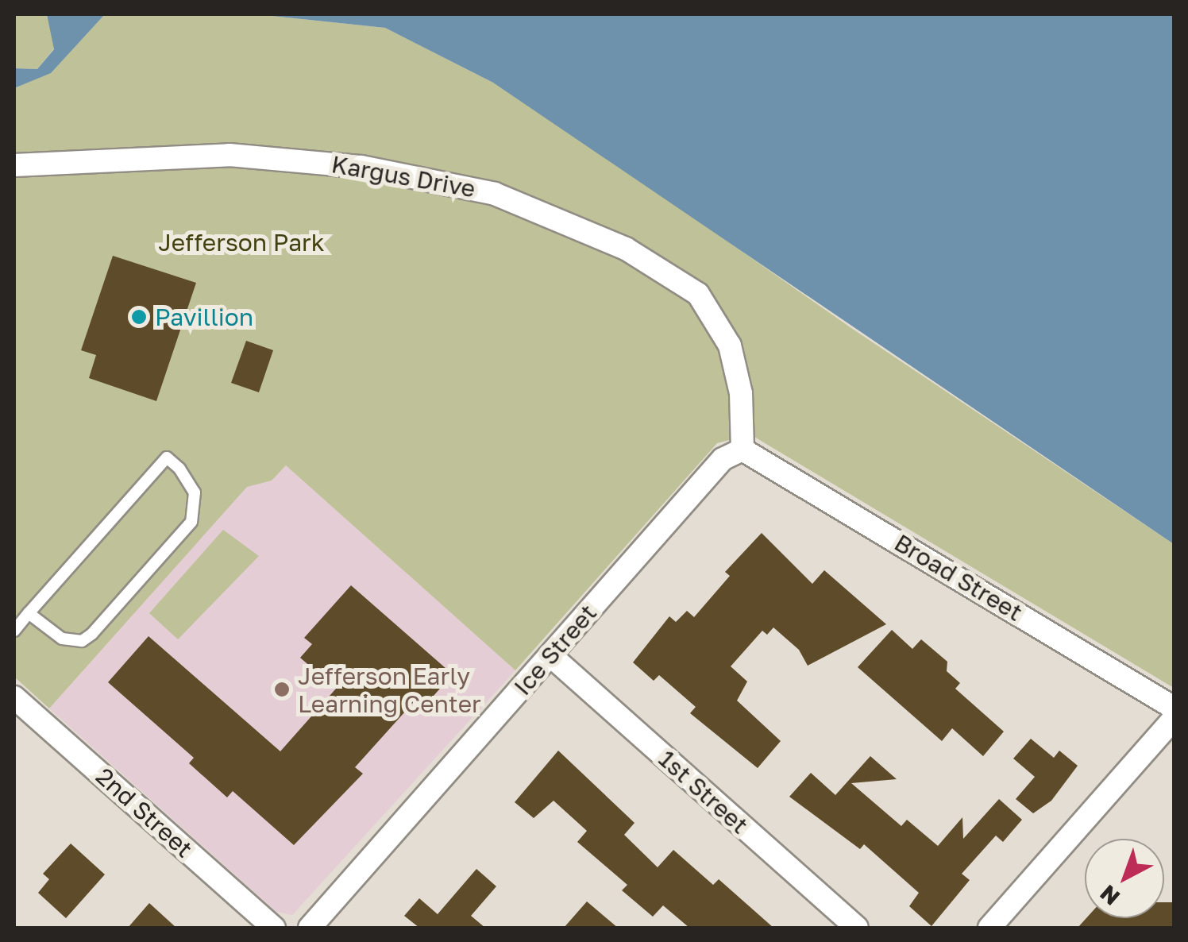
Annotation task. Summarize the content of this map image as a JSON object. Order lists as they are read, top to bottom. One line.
{"streets":{"street":["Kargus Drive","Broad Street","Ice Street","1st Street","2nd Street"]},"crossings":[["Kargus Drive","Broad Street"],["Kargus Drive","Ice Street"],["Broad Street","Ice Street"],["Ice Street","1st Street"]],"parks":["Jefferson Park"],"places":["Pavillion","Jefferson Early Learning Center"],"north":"bottom left"}
